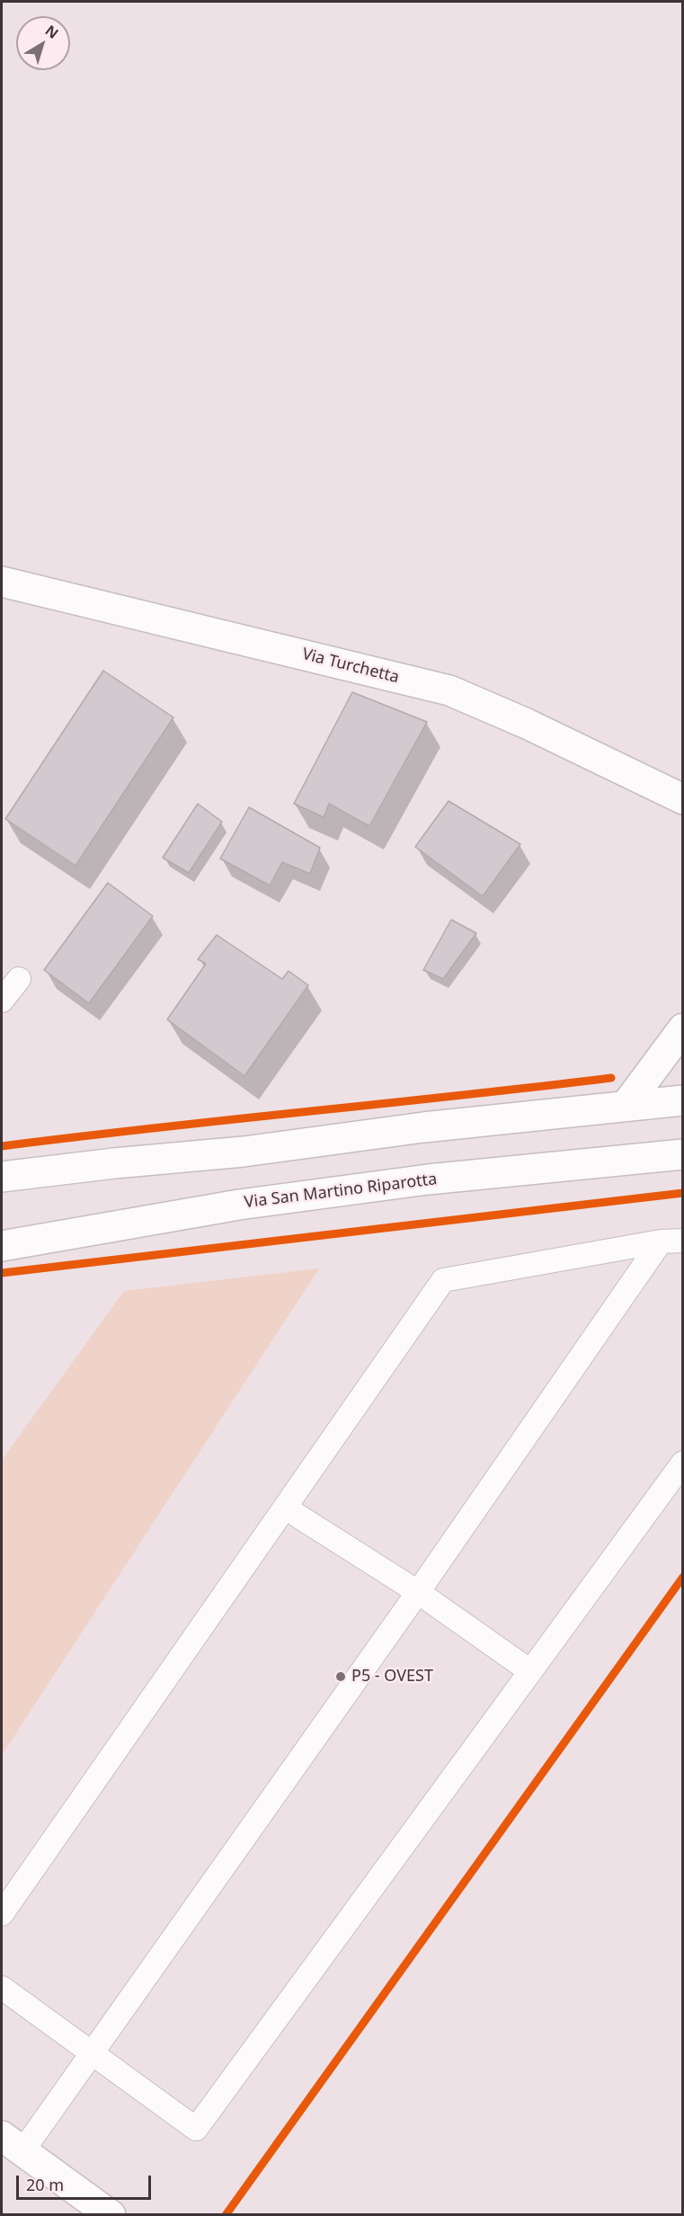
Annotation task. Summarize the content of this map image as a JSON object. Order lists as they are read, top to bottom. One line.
{"streets":{"street":["Via Turchetta","Via San Martino Riparotta"]},"places":["P5 - OVEST"],"scale_bar":"20 m","north":"top right"}
